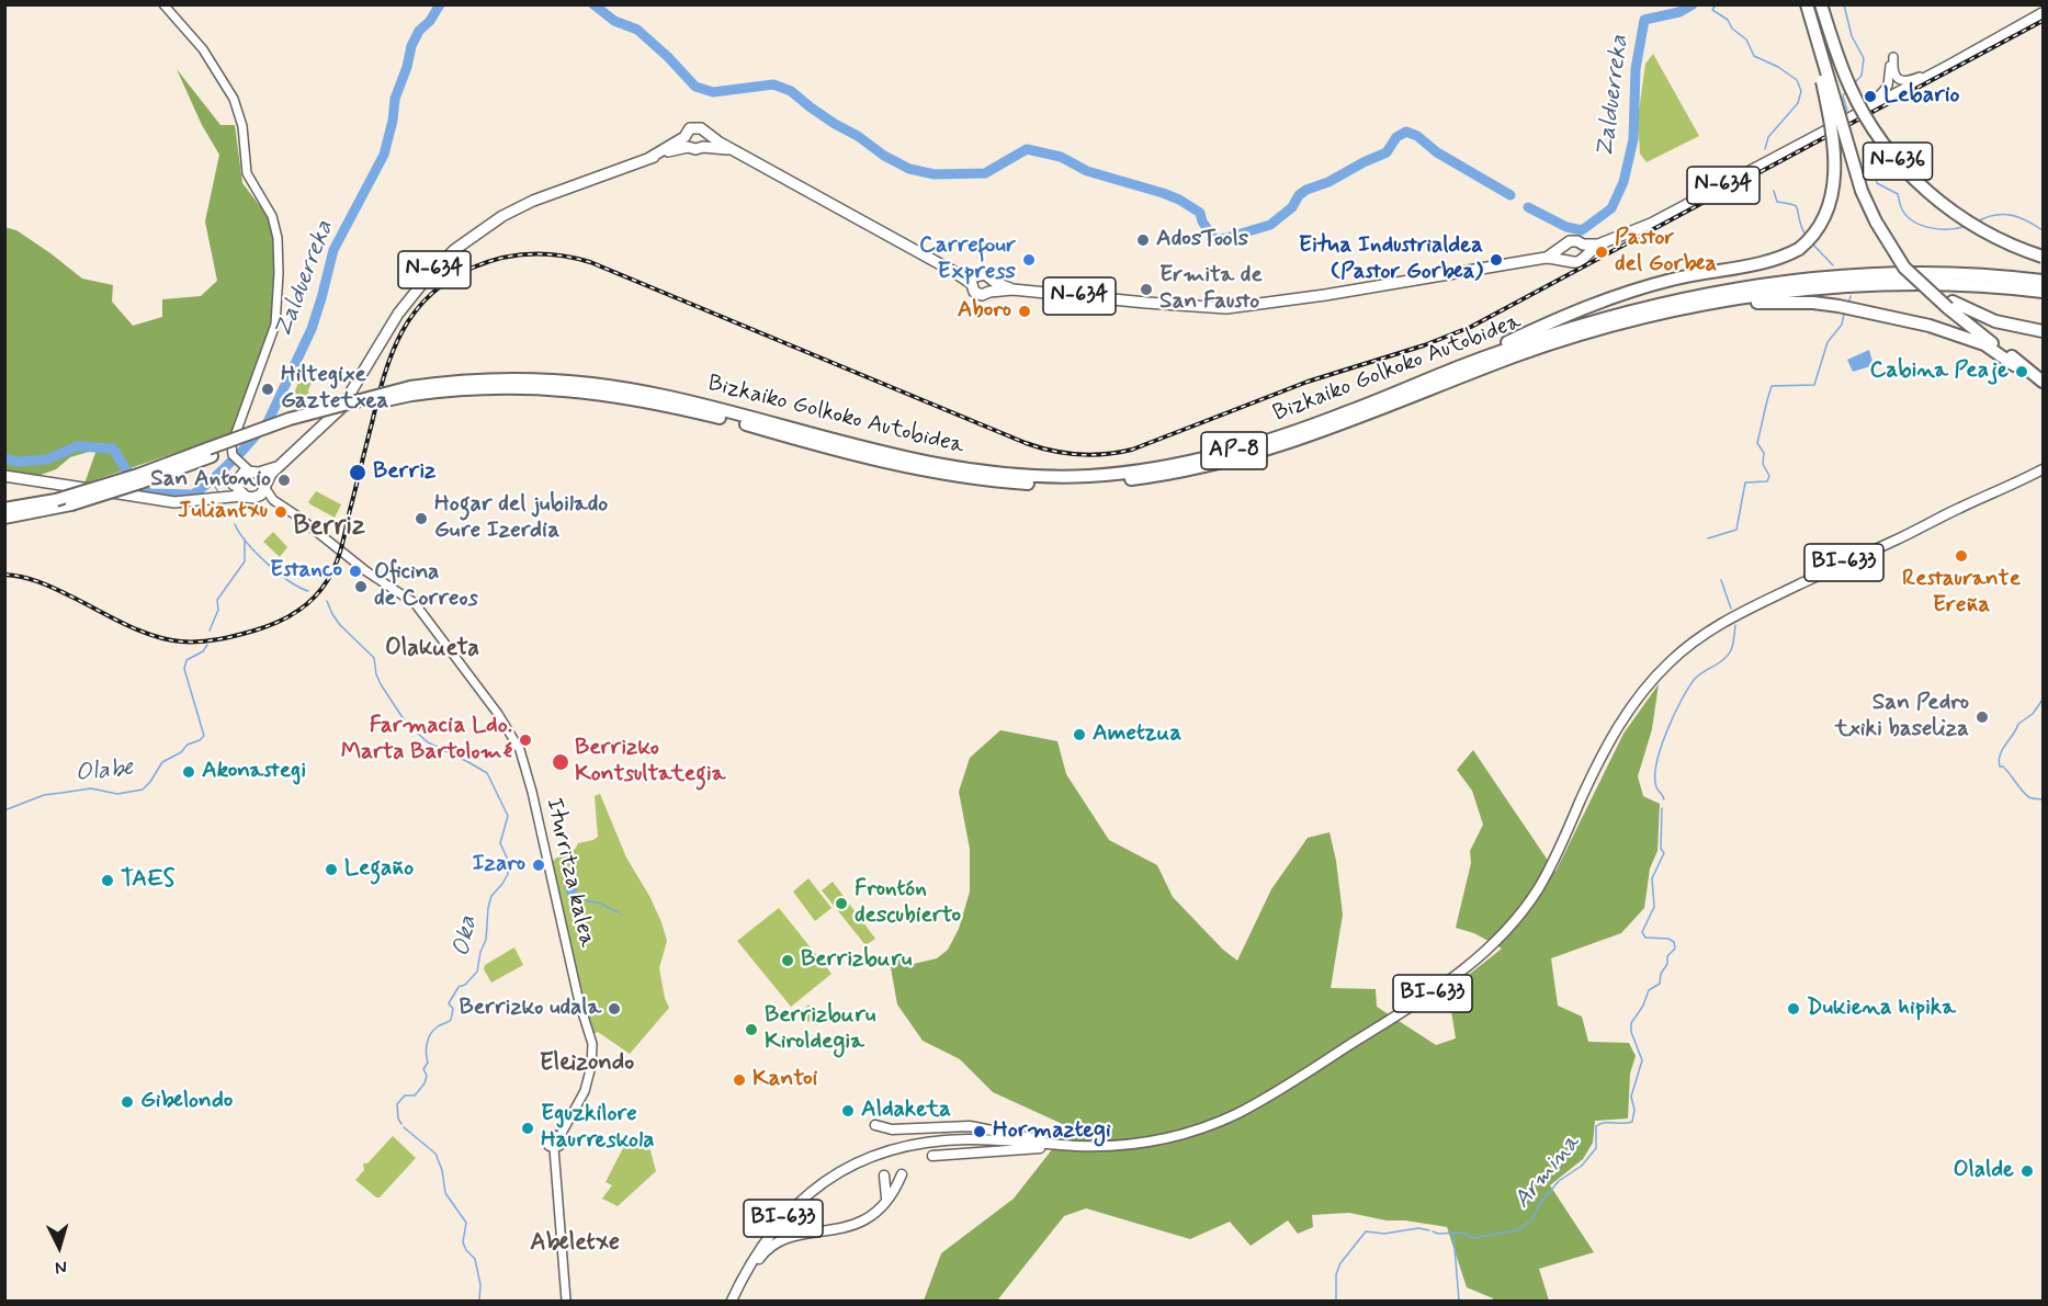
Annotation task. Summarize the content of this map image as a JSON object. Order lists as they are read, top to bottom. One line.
{"streets":{"highway":["N-636","N-634","Bizkaiko Golkoko Autobidea","AP-8"],"main road":["BI-633"],"street":["Iturritza kalea"]},"crossings":[["N-634","Iturritza kalea"]],"districts":["Berriz","Olakueta","Eleizondo","Abeletxe"],"water":["Zalduerreka","Olabe","Oka","Armina"],"places":["Lebario","AdosTools","Pastor del Gorbea","Carrefour Express","Eitua Industrialdea (Pastor Gorbea)","Ermita de San Fausto","Aboro","Cabina Peaje","Hiltegixe Gaztetxea","Berriz","San Antonio","Juliantxu","Hogar del jubilado Gure Izerdia","Restaurante Ereña","Estanco","Oficina de Correos","San Pedro txiki baseliza","Ametzua","Farmacia Ldo. Marta Bartolomé","Berrizko Kontsultategia","Akonastegi","Izaro","Legaño","TAES","Frontón descubierto","Berrizburu","Berrizko udala","Dukiena hipika","Berrizburu Kiroldegia","Kantoi","Gibelondo","Aldaketa","Eguzkilore Haurreskola","Hormaztegi","Olalde"],"north":"bottom"}
